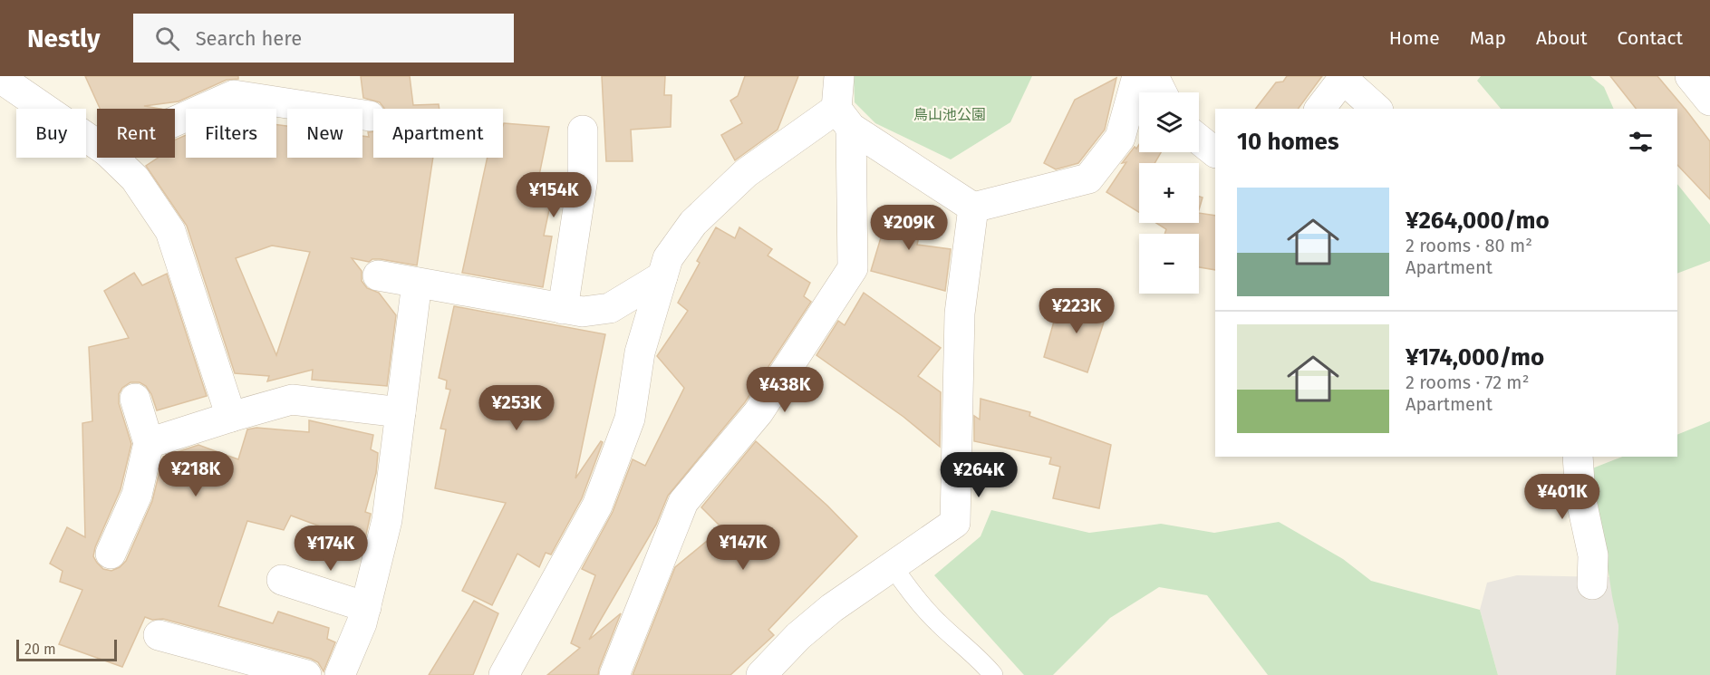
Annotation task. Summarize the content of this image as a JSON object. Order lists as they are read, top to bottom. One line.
{"parks":["鳥山池公園"],"scale_bar":"20 m","page":{"header":"Nestly","search":"Search here","nav":["Home","Map","About","Contact"],"map_buttons":["+","−"],"chip":["Buy","Rent","Filters","New","Apartment"],"heading":"10 homes","price":["¥154K","¥209K","¥223K","¥438K","¥253K","¥218K","¥264K","¥401K","¥147K","¥174K"],"list":[{"name":"¥264,000/mo","note":"2 rooms · 80 m² · Apartment"},{"name":"¥174,000/mo","note":"2 rooms · 72 m² · Apartment"}],"scale":"20 m"}}
